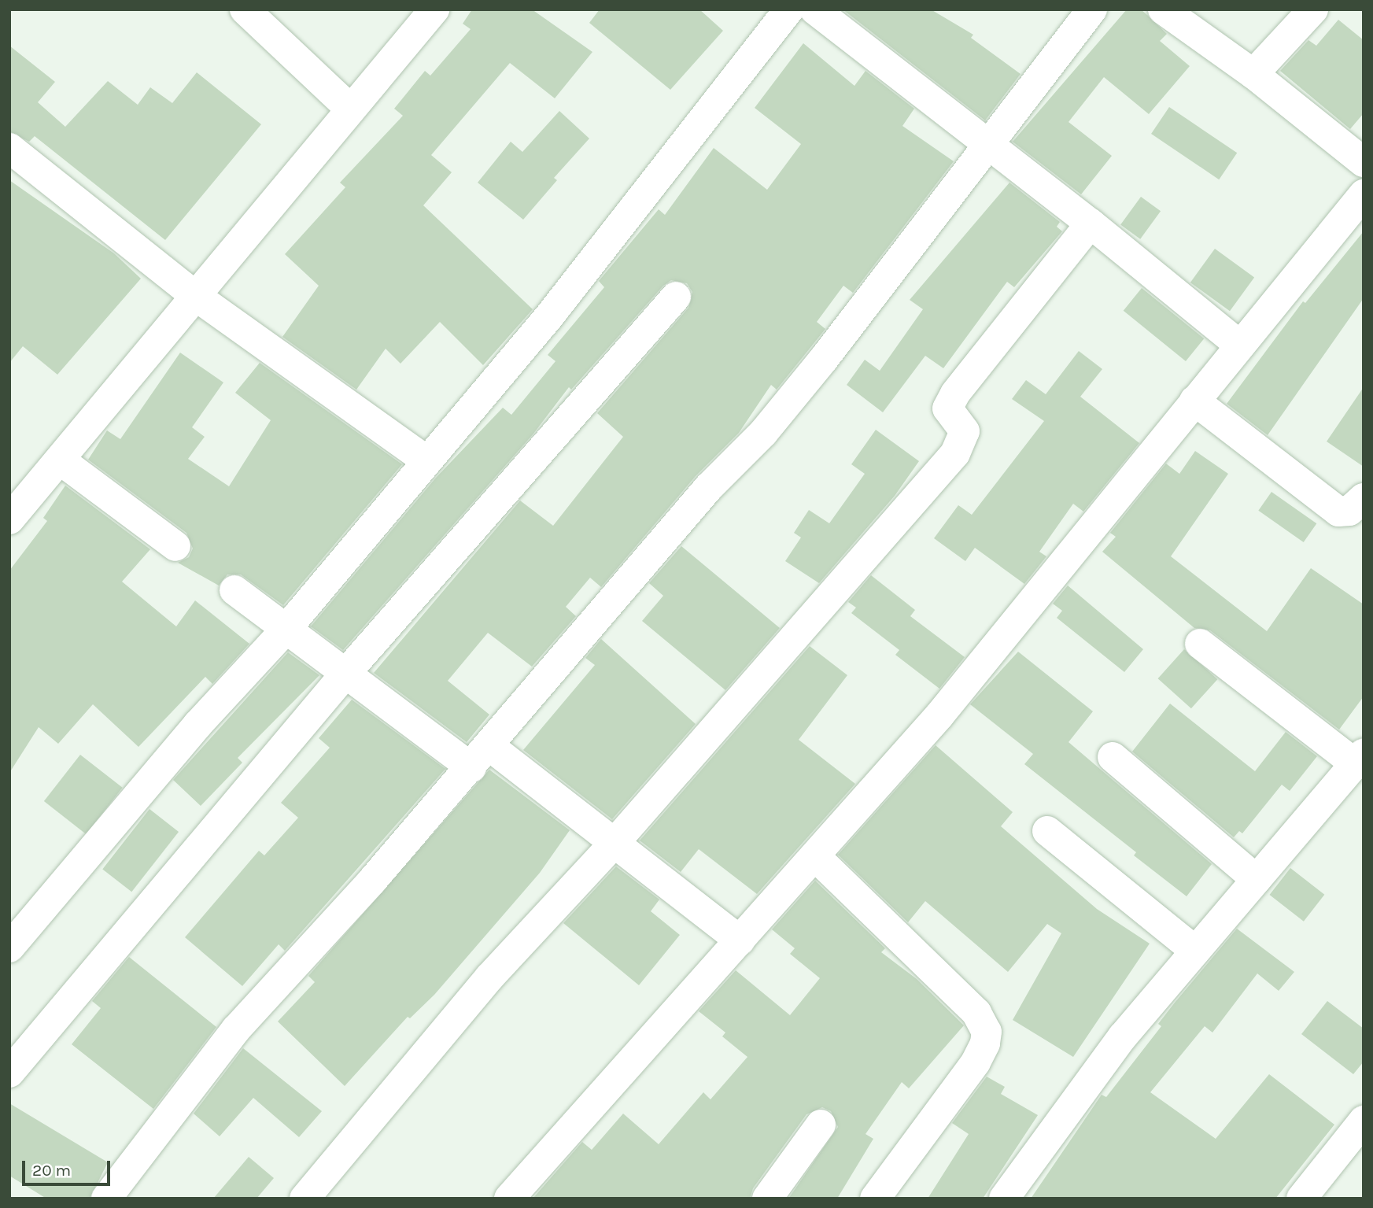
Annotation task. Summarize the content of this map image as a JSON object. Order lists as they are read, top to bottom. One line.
{"scale_bar":"20 m"}
